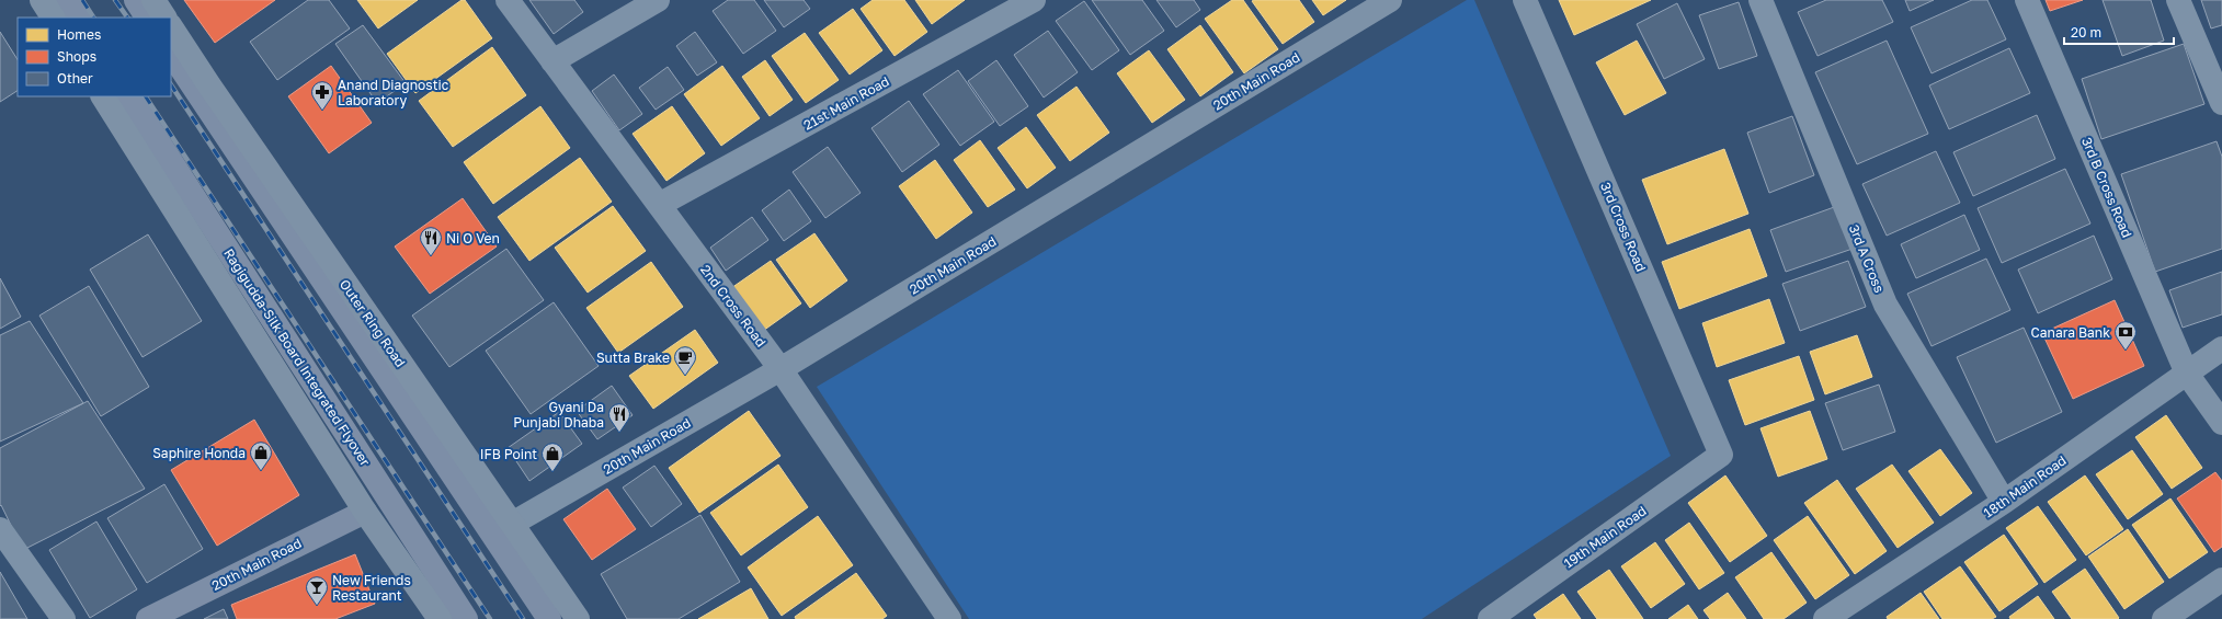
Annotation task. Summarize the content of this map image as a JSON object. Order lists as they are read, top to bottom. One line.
{"streets":{"highway":["Outer Ring Road"],"main road":["20th Main Road","Ragigudda-Silk Board Integrated Flyover"],"street":["21st Main Road","3rd B Cross Road","3rd Cross Road","3rd A Cross","2nd Cross Road","18th Main Road","19th Main Road"]},"crossings":[["20th Main Road","2nd Cross Road"],["20th Main Road","Outer Ring Road"],["21st Main Road","2nd Cross Road"],["3rd B Cross Road","18th Main Road"],["3rd Cross Road","19th Main Road"],["3rd A Cross","18th Main Road"]],"places":{"pharmacy":["Anand Diagnostic Laboratory"],"restaurant":["Ni O Ven","Gyani Da Punjabi Dhaba"],"bank":["Canara Bank"],"cafe":["Sutta Brake"],"shop":["Saphire Honda","IFB Point"],"bar":["New Friends Restaurant"]},"legend":["Homes","Shops","Other"],"scale_bar":"20 m"}
